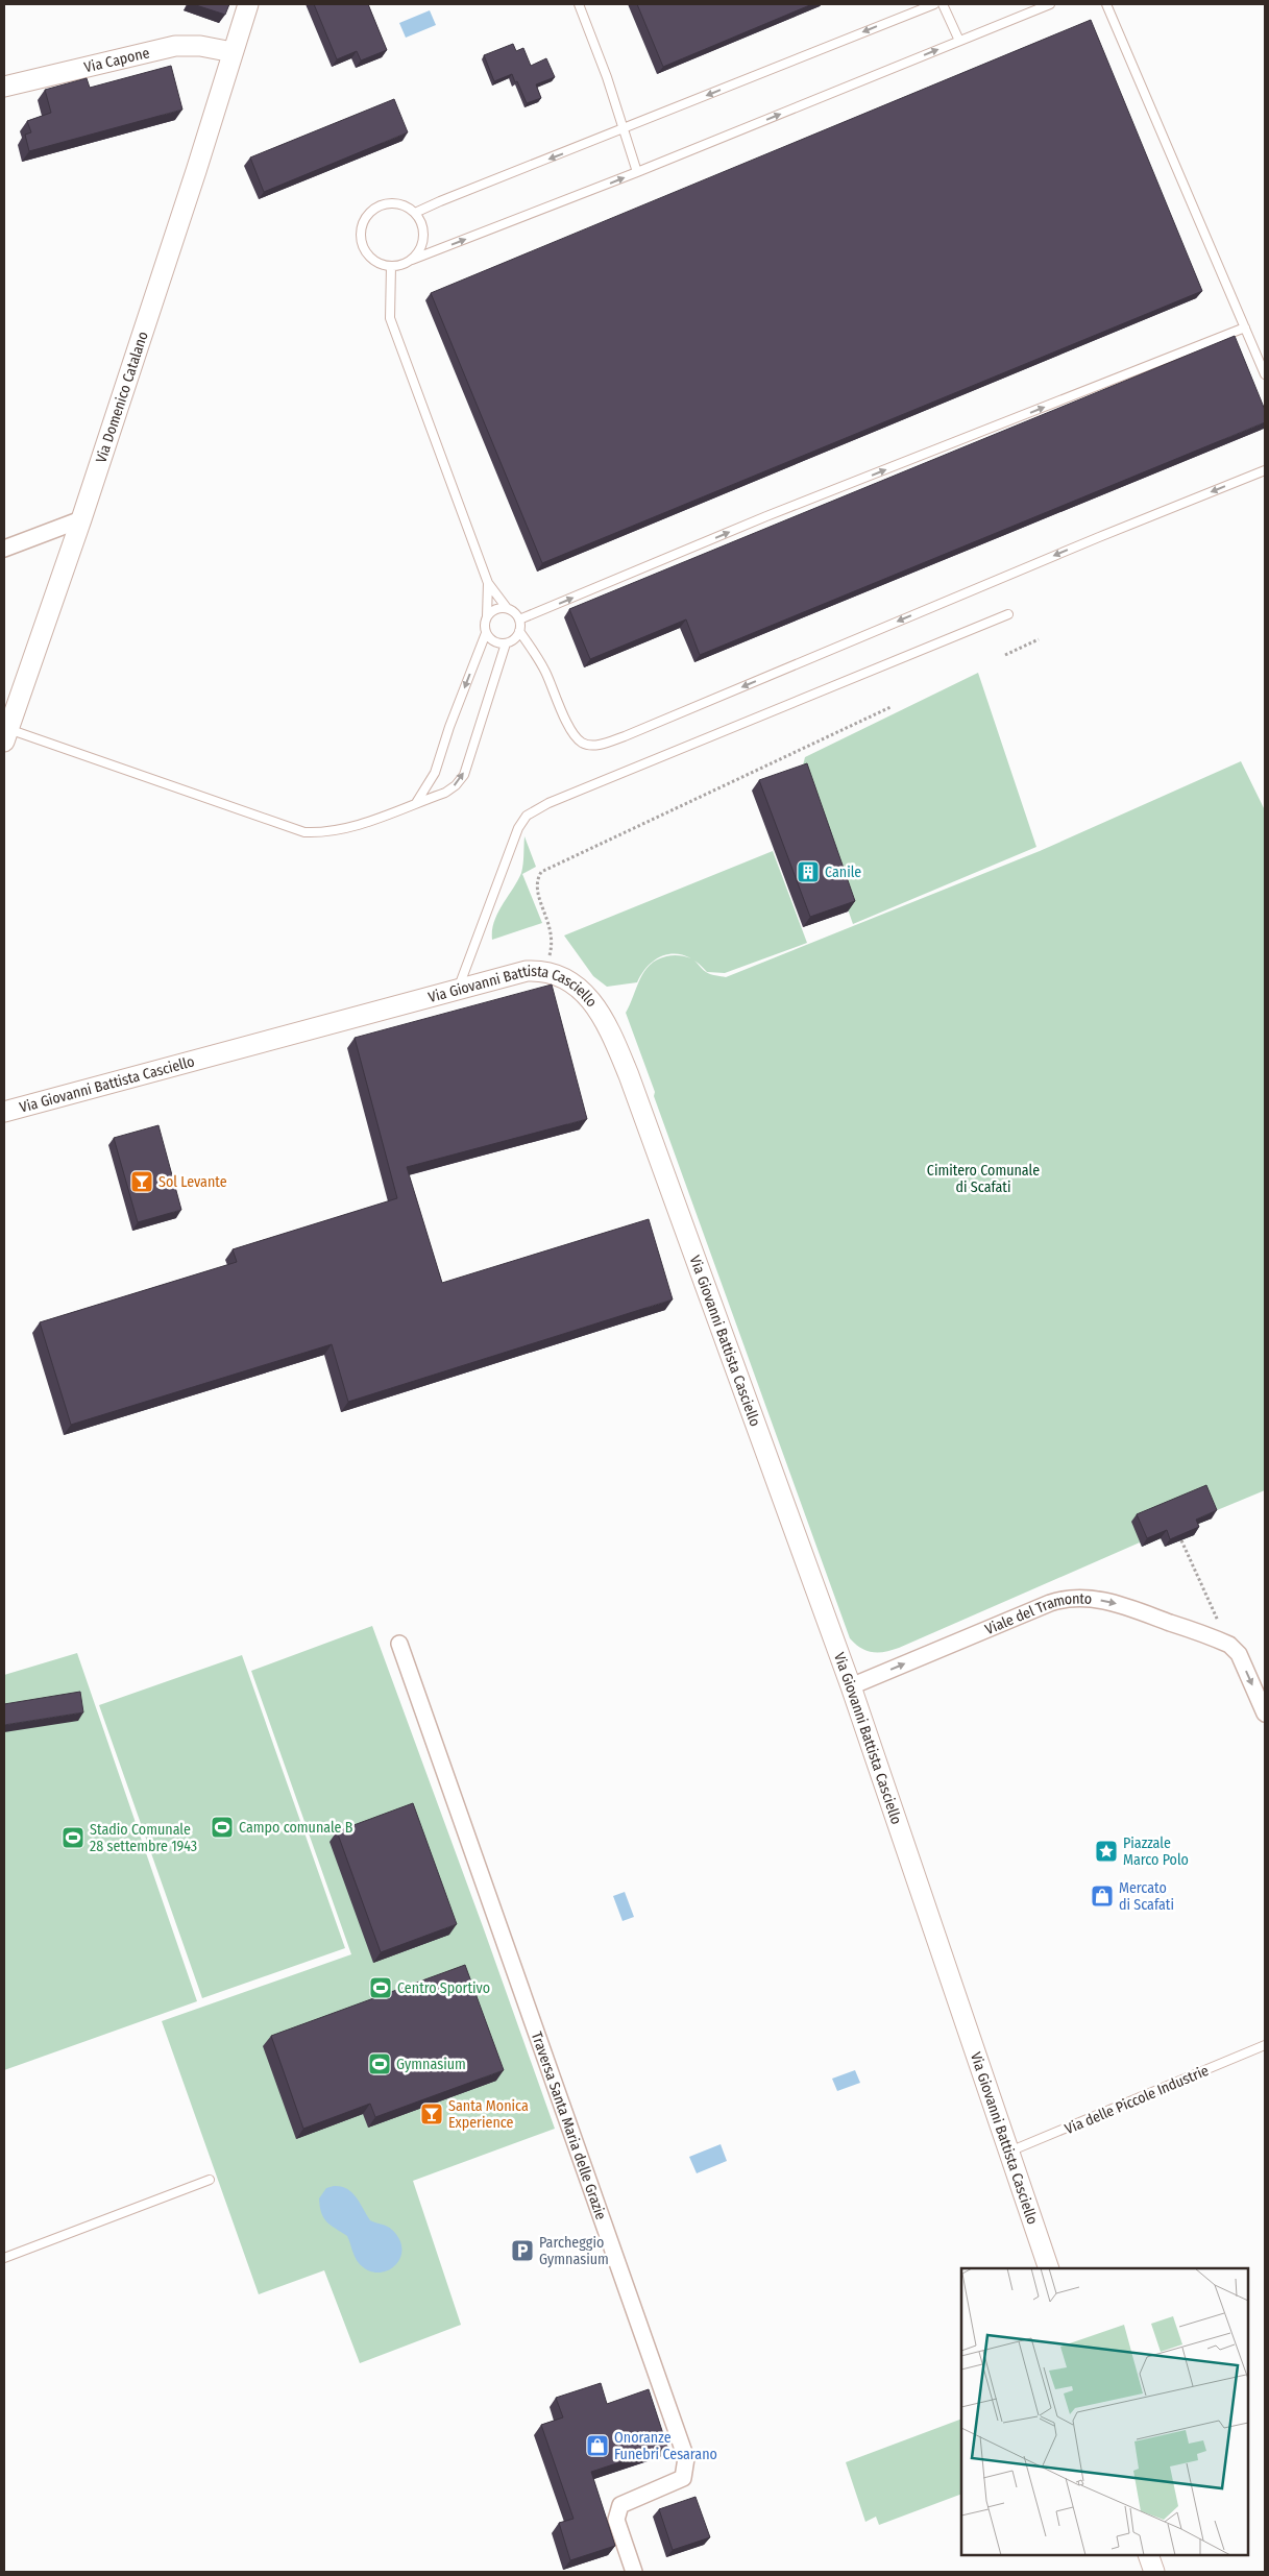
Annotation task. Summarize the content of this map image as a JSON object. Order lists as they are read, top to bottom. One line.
{"streets":{"street":["Via Capone","Via Domenico Catalano","Via Giovanni Battista Casciello","Viale del Tramonto","Traversa Santa Maria delle Grazie"],"lane":["Via delle Piccole Industrie"]},"crossings":[["Via Capone","Via Domenico Catalano"],["Via Giovanni Battista Casciello","Viale del Tramonto"],["Via Giovanni Battista Casciello","Via delle Piccole Industrie"]],"one_way":["Viale del Tramonto"],"parks":["Cimitero Comunale di Scafati"],"places":{"building":["Canile"],"bar":["Sol Levante","Santa Monica Experience"],"sports":["Campo comunale B","Stadio Comunale 28 settembre 1943","Centro Sportivo","Gymnasium"],"place":["Piazzale Marco Polo"],"shop":["Mercato di Scafati","Onoranze Funebri Cesarano"],"parking":["Parcheggio Gymnasium"]}}
